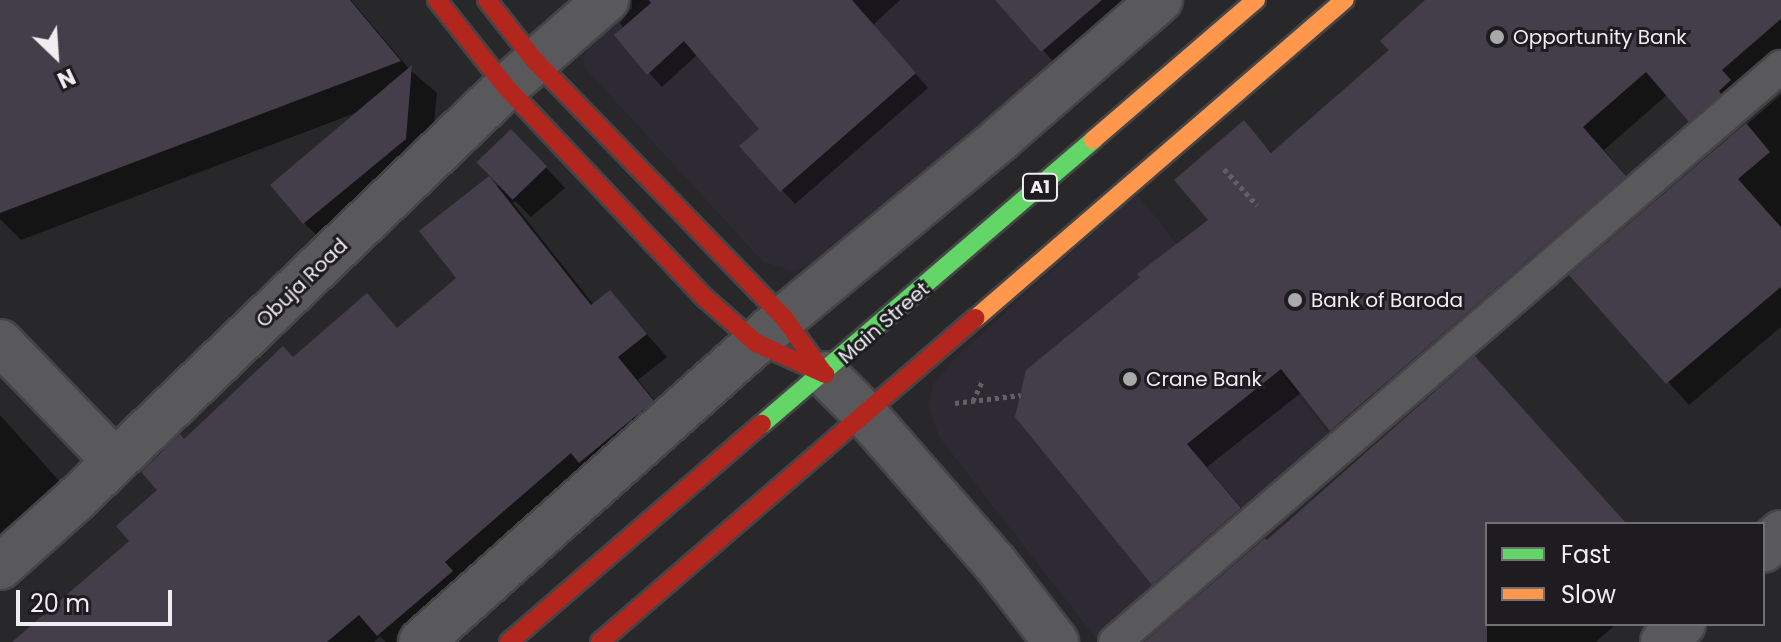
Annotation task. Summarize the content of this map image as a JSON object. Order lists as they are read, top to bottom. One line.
{"streets":{"main road":["A1","Main Street"],"street":["Obuja Road"]},"places":["Opportunity Bank","Bank of Baroda","Crane Bank"],"legend":["Fast","Slow"],"scale_bar":"20 m","north":"bottom right"}
